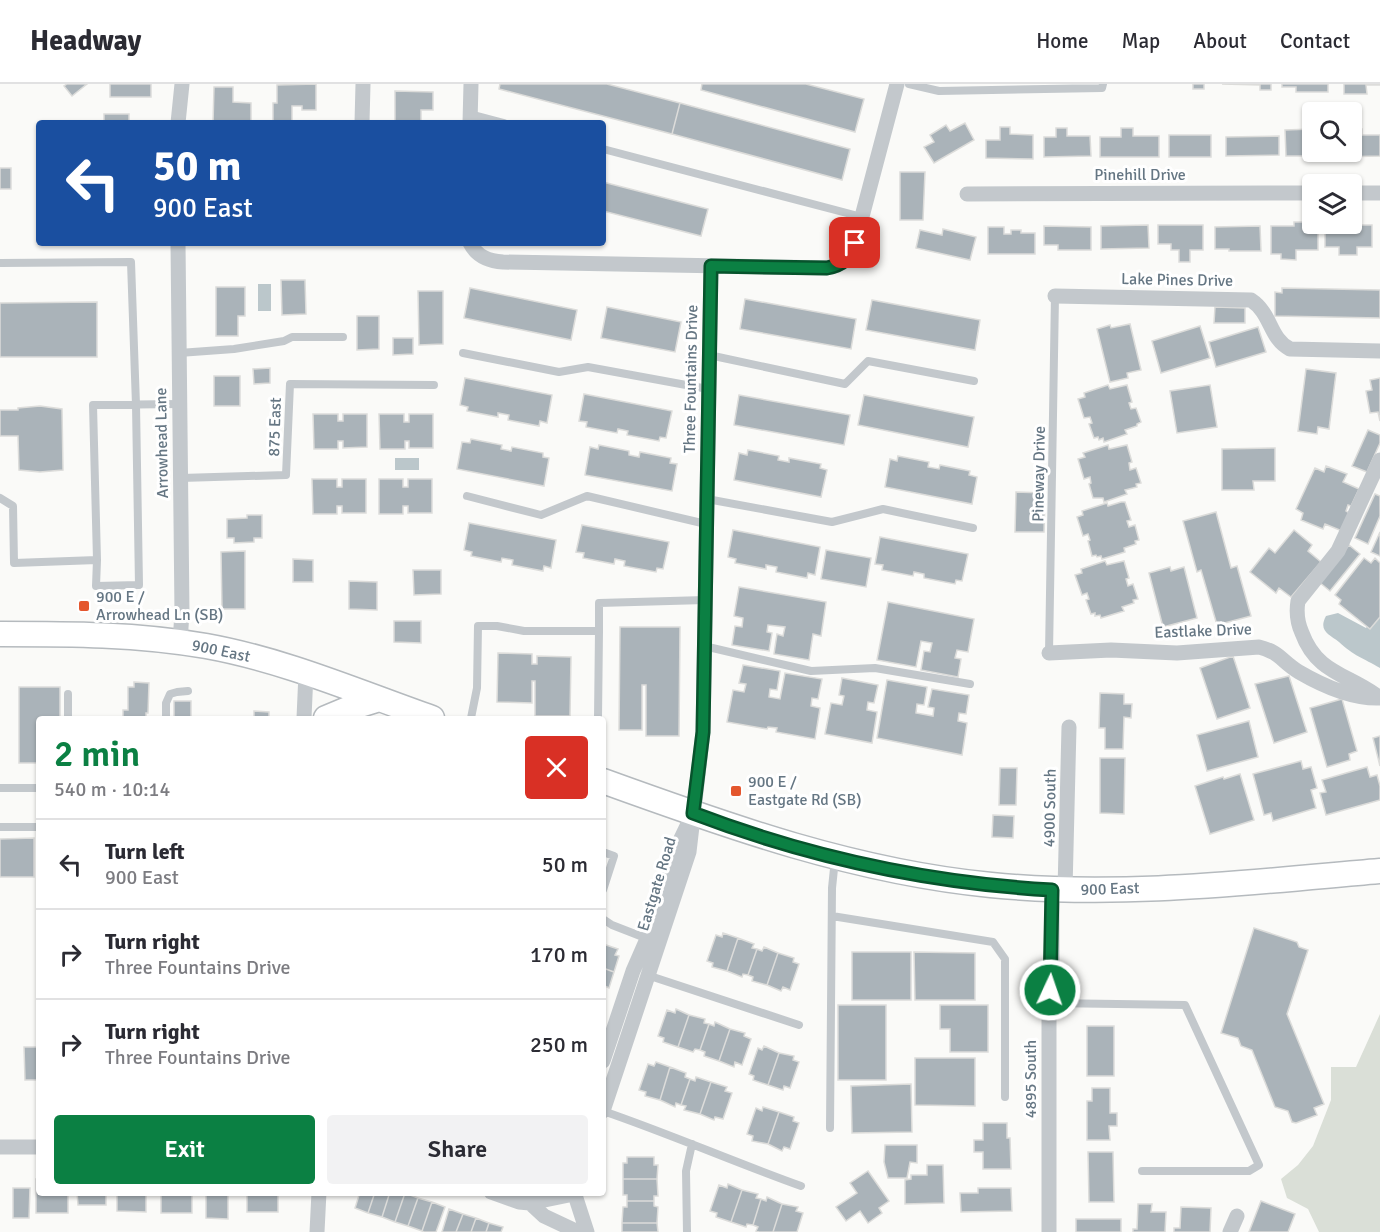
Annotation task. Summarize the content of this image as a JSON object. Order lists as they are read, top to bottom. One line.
{"streets":{"main road":["900 East"],"street":["Pinehill Drive","Lake Pines Drive","Three Fountains Drive","Arrowhead Lane","Eastlake Drive","4900 South","Eastgate Road","4895 South"],"lane":["875 East","Pineway Drive"]},"crossings":[["Lake Pines Drive","Pineway Drive"],["Three Fountains Drive","900 East"],["Three Fountains Drive","Eastgate Road"],["875 East","Arrowhead Lane"],["Arrowhead Lane","900 East"],["Pineway Drive","Eastlake Drive"],["900 East","4900 South"],["900 East","Eastgate Road"],["900 East","4895 South"],["4900 South","4895 South"]],"places":{"transit":["900 E / Arrowhead Ln (SB)","900 E / Eastgate Rd (SB)"]},"page":{"header":"Headway","nav":["Home","Map","About","Contact"],"turn":["50 m","900 East"],"heading":["2 min","540 m · 10:14"],"list":[{"name":"Turn left","note":"900 East","value":"50 m"},{"name":"Turn right","note":"Three Fountains Drive","value":"170 m"},{"name":"Turn right","note":"Three Fountains Drive","value":"250 m"}],"buttons":["Exit","Share"]}}
